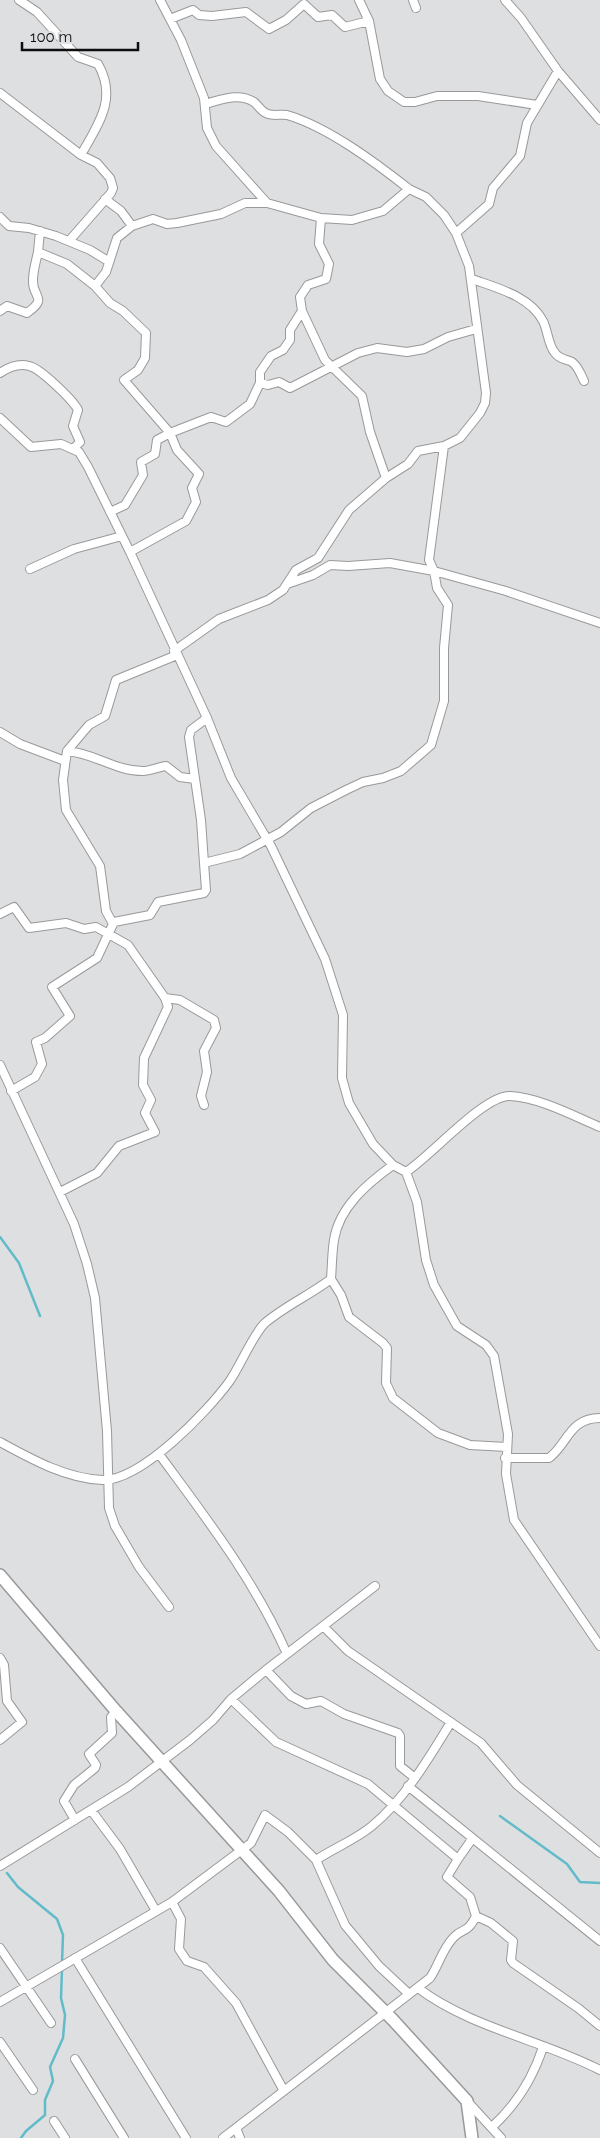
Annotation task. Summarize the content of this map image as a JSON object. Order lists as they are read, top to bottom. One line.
{"scale_bar":"100 m"}
